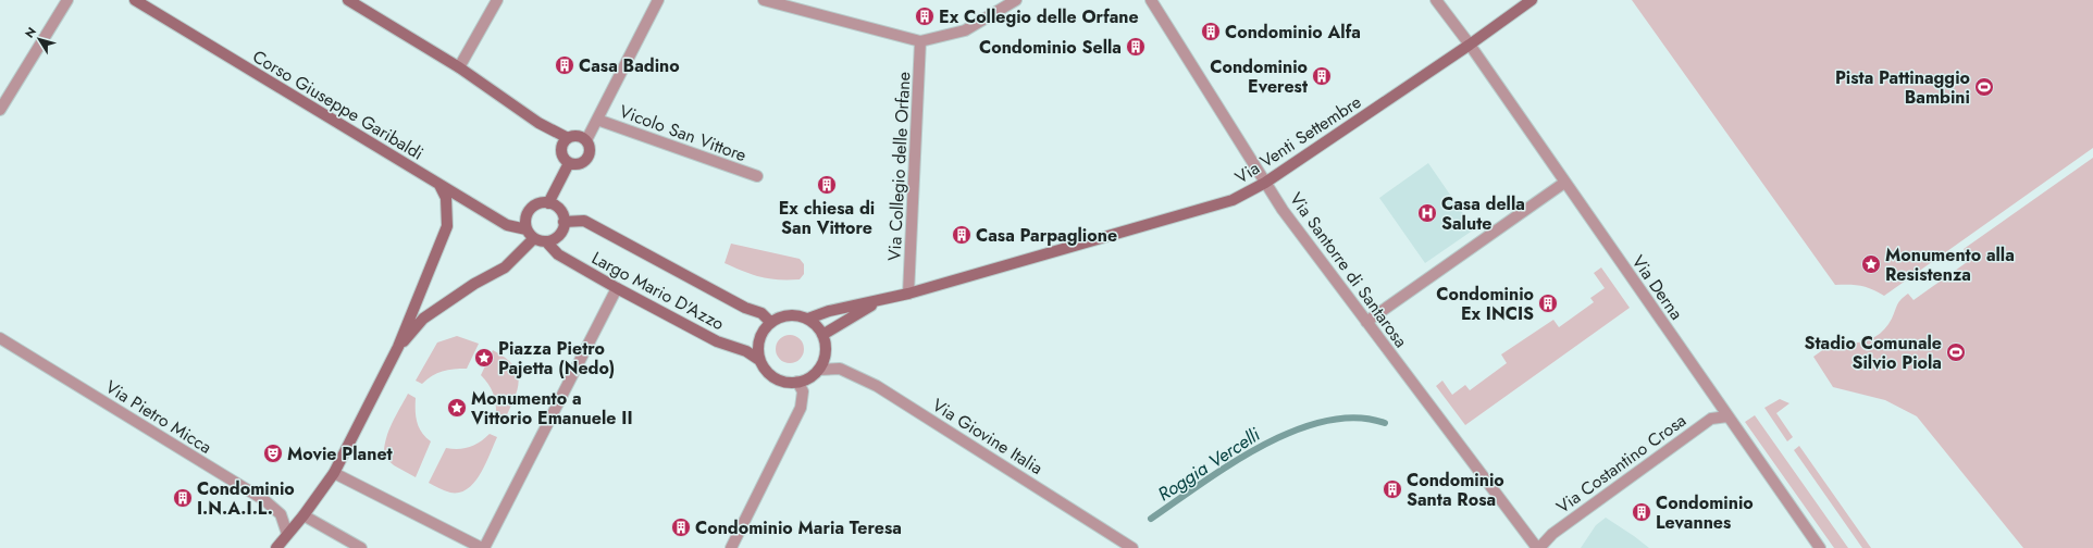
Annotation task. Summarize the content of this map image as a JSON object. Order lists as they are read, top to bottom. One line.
{"streets":{"main road":["Corso Giuseppe Garibaldi","Via Venti Settembre","Largo Mario D'Azzo"],"street":["Vicolo San Vittore","Via Collegio delle Orfane","Via Santorre di Santarosa","Via Derna","Via Pietro Micca","Via Giovine Italia","Via Costantino Crosa"]},"crossings":[["Corso Giuseppe Garibaldi","Largo Mario D'Azzo"],["Via Venti Settembre","Via Collegio delle Orfane"],["Via Venti Settembre","Via Santorre di Santarosa"],["Via Venti Settembre","Via Derna"],["Via Venti Settembre","Largo Mario D'Azzo"],["Via Venti Settembre","Via Giovine Italia"],["Via Santorre di Santarosa","Via Costantino Crosa"],["Via Derna","Via Costantino Crosa"],["Largo Mario D'Azzo","Via Giovine Italia"]],"water":["Roggia Vercelli"],"places":{"building":["Ex Collegio delle Orfane","Condominio Alfa","Condominio Sella","Casa Badino","Condominio Everest","Ex chiesa di San Vittore","Casa Parpaglione","Condominio Ex INCIS","Condominio Santa Rosa","Condominio I.N.A.I.L.","Condominio Levannes","Condominio Maria Teresa"],"sports":["Pista Pattinaggio Bambini","Stadio Comunale Silvio Piola"],"hospital":["Casa della Salute"],"place":["Monumento alla Resistenza","Piazza Pietro Pajetta (Nedo)","Monumento a Vittorio Emanuele II"],"theatre":["Movie Planet"]},"north":"top left"}
